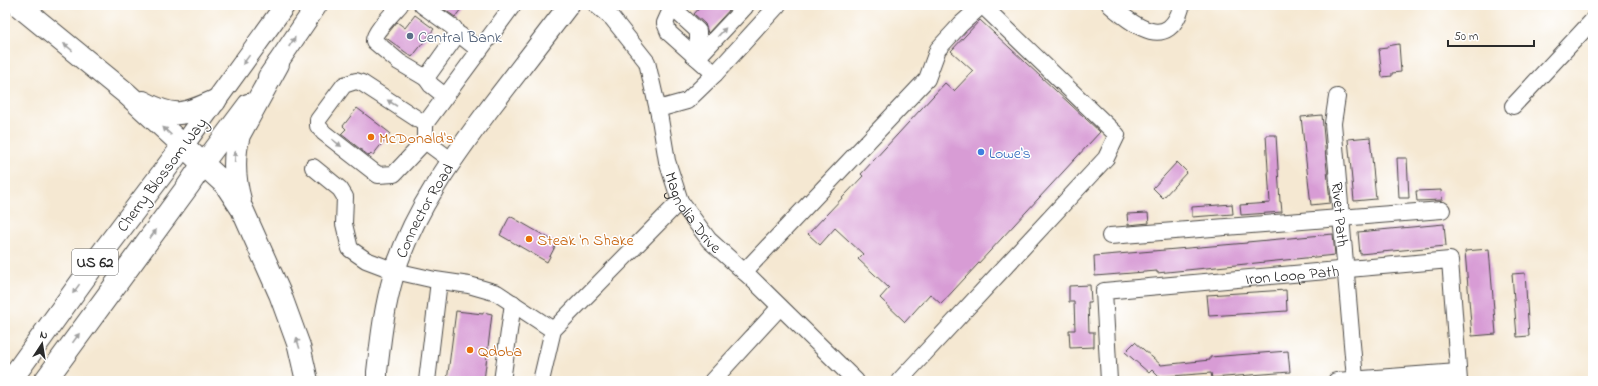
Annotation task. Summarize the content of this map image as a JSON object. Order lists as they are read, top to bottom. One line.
{"streets":{"highway":["Cherry Blossom Way","US 62"],"main road":["Connector Road"],"street":["Magnolia Drive","Rivet Path","Iron Loop Path"]},"crossings":[["Rivet Path","Iron Loop Path"]],"places":["Central Bank","McDonald's","Lowe's","Steak 'n Shake","Qdoba"],"scale_bar":"50 m","north":"top"}
